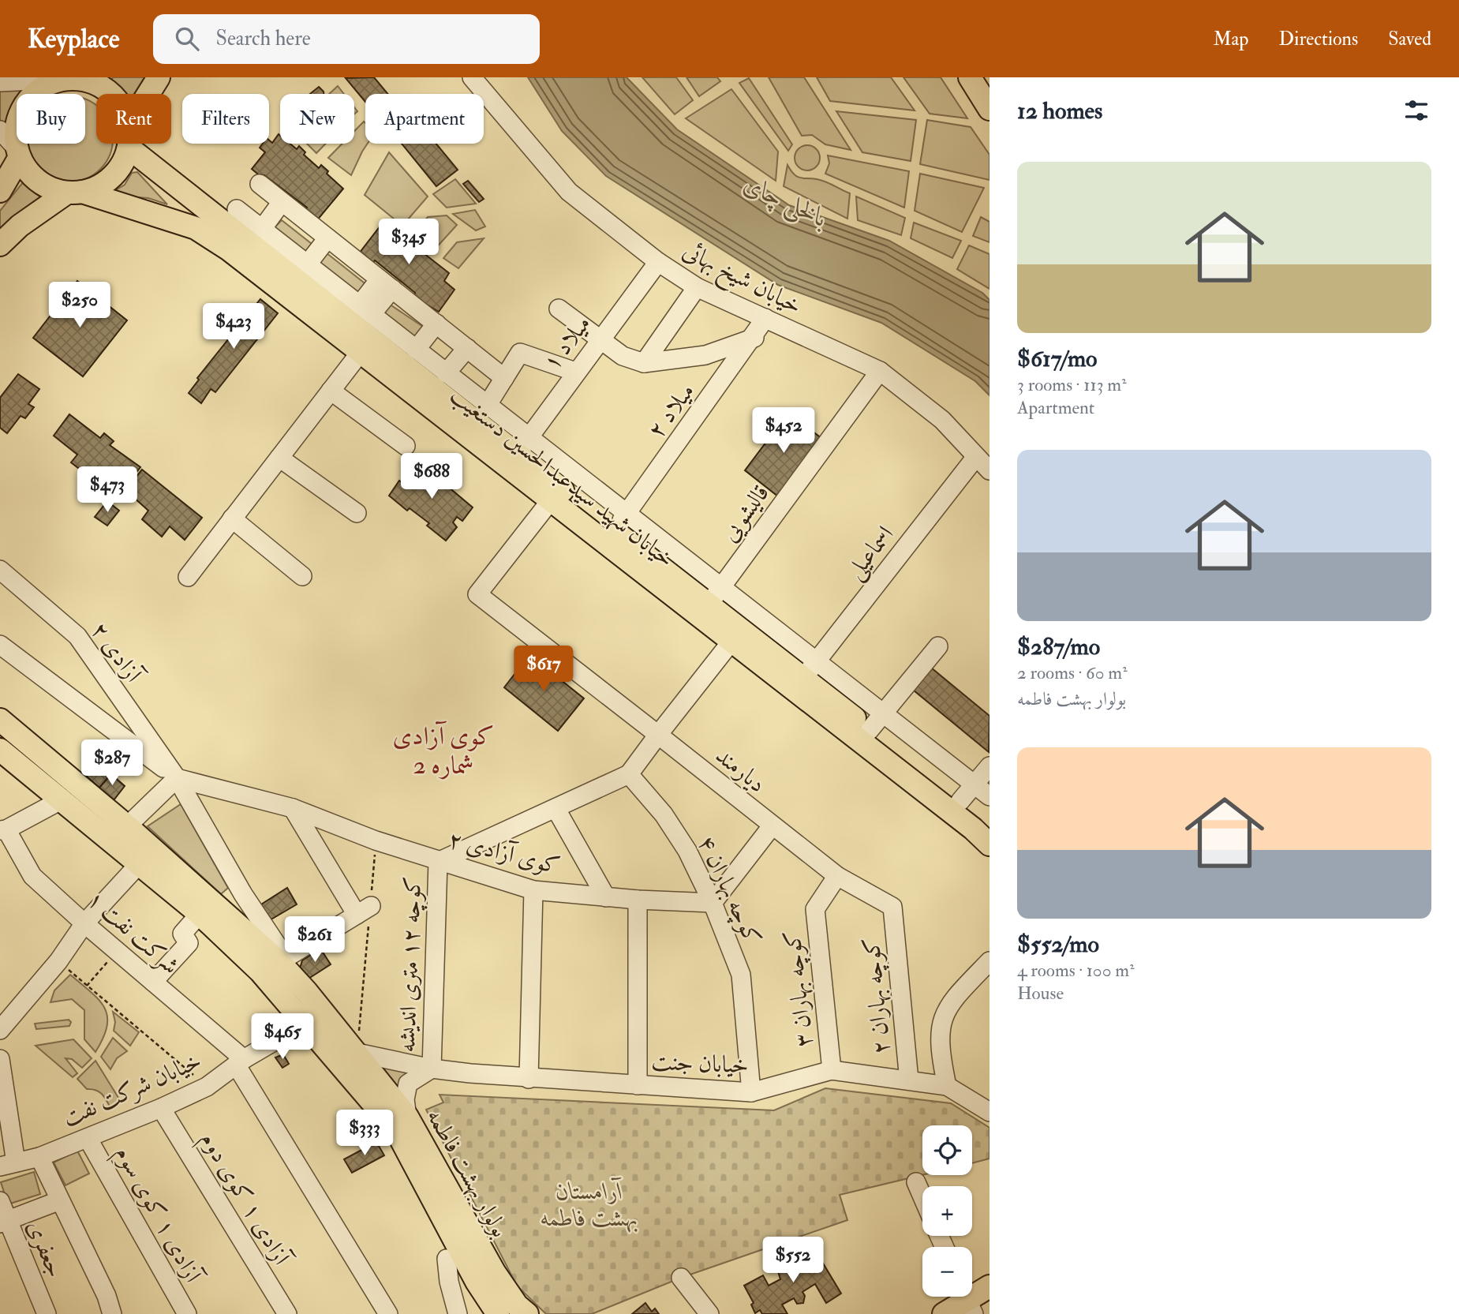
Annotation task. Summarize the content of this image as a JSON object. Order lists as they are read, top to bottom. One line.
{"streets":{"main road":["خیابان شهید سیدعبدالحسین دستغیب","بولوار بهشت فاطمه"],"street":["خیابان شیخ بهائی","میلاد ۱","میلاد ۲","قالیشویی","اسماعیلی","آزادی ۲","دیارمند","کوی آزادی ۲","کوچه بهاران ۴","شرکت نفت ۱","کوچه ۱۲ متری اندیشه","کوچه بهاران ۳","کوچه بهاران ۲","خیابان جنت","خیابان شرکت نفت","آزادی ۱ کوی دوم","آزادی ۱ کوی سوم","جعفری"]},"crossings":[["خیابان شیخ بهائی","میلاد ۱"],["خیابان شیخ بهائی","میلاد ۲"],["خیابان شیخ بهائی","قالیشویی"],["خیابان شیخ بهائی","اسماعیلی"],["میلاد ۱","خیابان شهید سیدعبدالحسین دستغیب"],["میلاد ۲","خیابان شهید سیدعبدالحسین دستغیب"],["خیابان شهید سیدعبدالحسین دستغیب","قالیشویی"],["خیابان شهید سیدعبدالحسین دستغیب","اسماعیلی"],["خیابان شهید سیدعبدالحسین دستغیب","دیارمند"],["آزادی ۲","کوی آزادی ۲"],["آزادی ۲","بولوار بهشت فاطمه"],["دیارمند","کوچه بهاران ۳"],["دیارمند","کوچه بهاران ۲"],["کوی آزادی ۲","کوچه بهاران ۴"],["کوی آزادی ۲","کوچه ۱۲ متری اندیشه"],["کوچه بهاران ۴","خیابان جنت"],["شرکت نفت ۱","خیابان شرکت نفت"],["کوچه ۱۲ متری اندیشه","خیابان جنت"],["کوچه بهاران ۳","خیابان جنت"],["کوچه بهاران ۲","خیابان جنت"],["خیابان جنت","بولوار بهشت فاطمه"],["خیابان شرکت نفت","بولوار بهشت فاطمه"],["خیابان شرکت نفت","آزادی ۱ کوی دوم"],["خیابان شرکت نفت","آزادی ۱ کوی سوم"]],"districts":["کوی آزادی شماره 2"],"water":["بالخلی چای"],"parks":["آرامستان بهشت فاطمه"],"page":{"header":"Keyplace","search":"Search here","nav":["Map","Directions","Saved"],"heading":"12 homes","chip":["Buy","Rent","Filters","New","Apartment"],"list":[{"name":"$617/mo","note":"3 rooms · 113 m² · Apartment"},{"name":"$287/mo","note":"2 rooms · 60 m² · بولوار بهشت فاطمه"},{"name":"$552/mo","note":"4 rooms · 100 m² · House"}],"price":["$345","$250","$423","$452","$688","$473","$617","$287","$261","$465","$333","$552"],"map_buttons":["+","−"]}}
